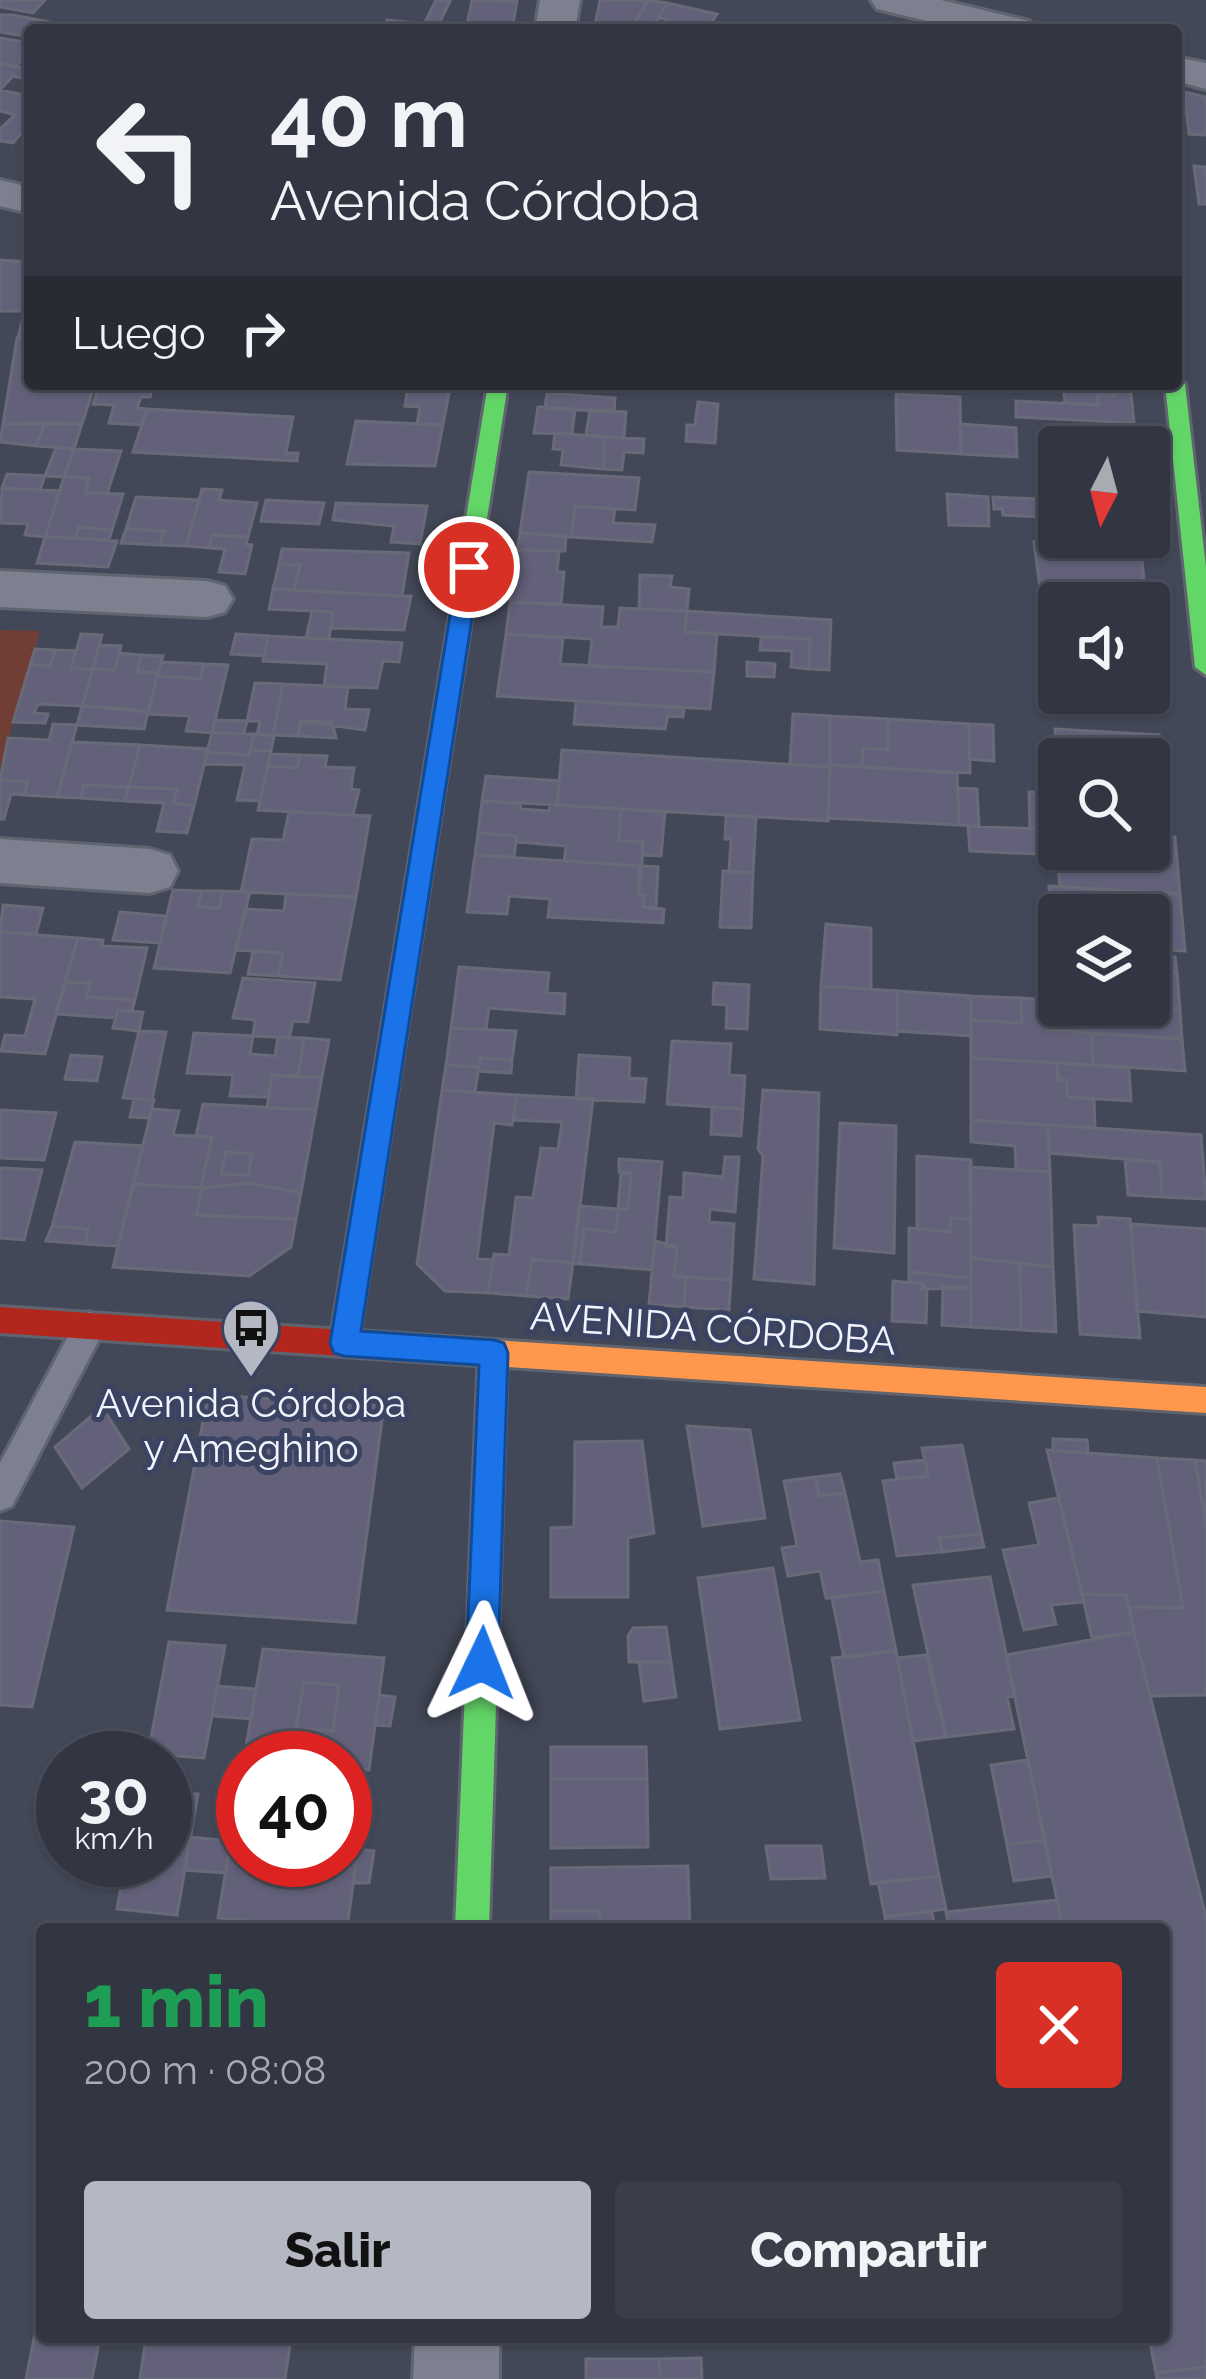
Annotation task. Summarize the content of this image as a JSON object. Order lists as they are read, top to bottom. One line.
{"streets":{"street":["AVENIDA CÓRDOBA"]},"places":{"bus stop":["Avenida Córdoba y Ameghino"]},"north":"bottom","page":{"turn":["40 m","Avenida Córdoba"],"then":"Luego","speed":"30 km/h","limit":"40","heading":["1 min","200 m · 08:08"],"buttons":["Salir","Compartir"]}}
